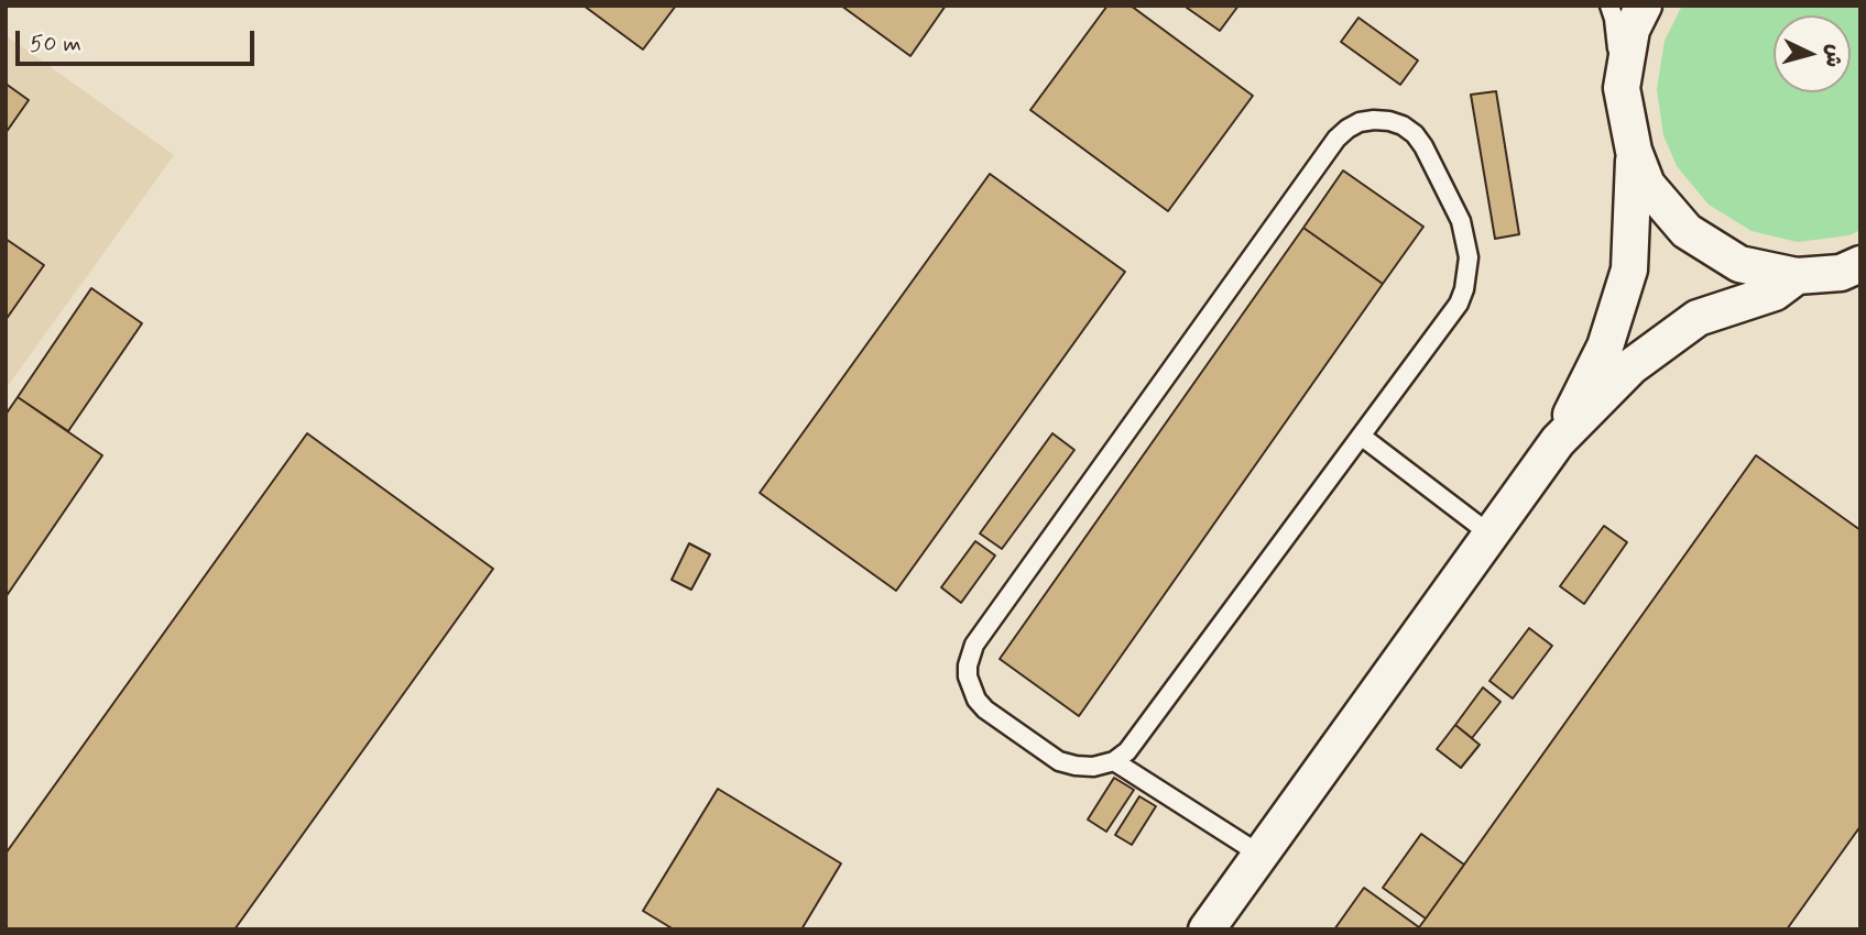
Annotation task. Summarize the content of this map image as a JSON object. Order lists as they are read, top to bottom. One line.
{"scale_bar":"50 m","north":"right"}
